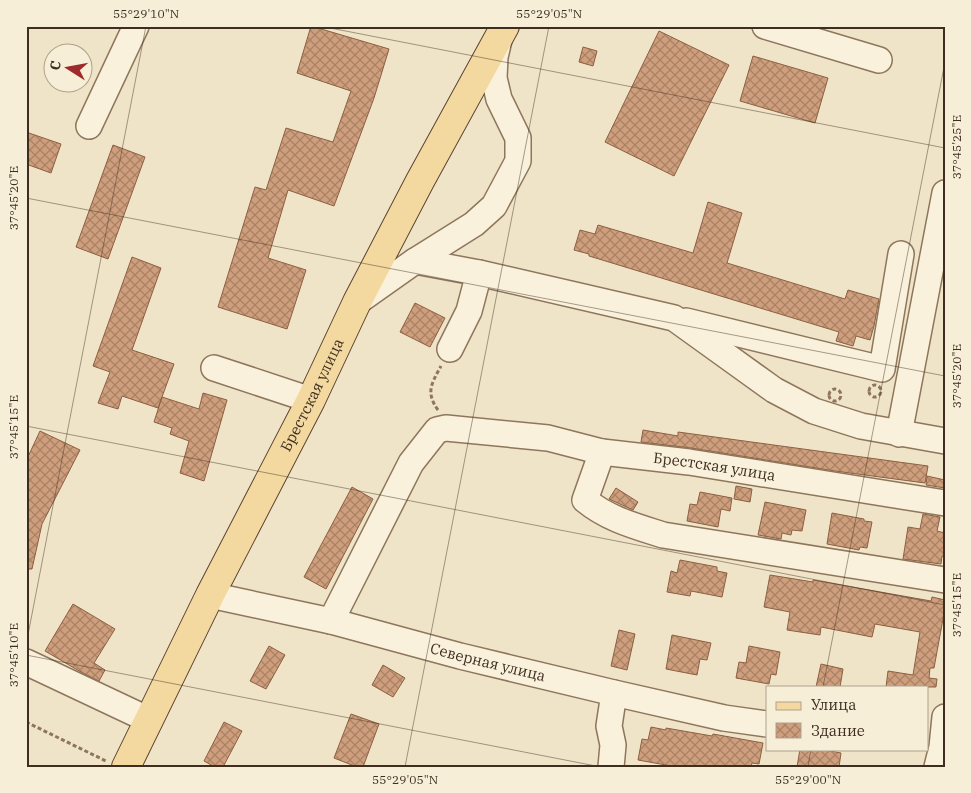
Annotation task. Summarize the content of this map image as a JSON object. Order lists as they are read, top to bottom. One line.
{"streets":{"main road":["Брестская улица"],"street":["Северная улица"]},"crossings":[["Брестская улица","Северная улица"]],"legend":["Улица","Здание"],"north":"left","coordinates":["55°29'10\"N","55°29'05\"N","37°45'25\"E","37°45'20\"E","37°45'15\"E","37°45'10\"E","55°29'00\"N"]}
